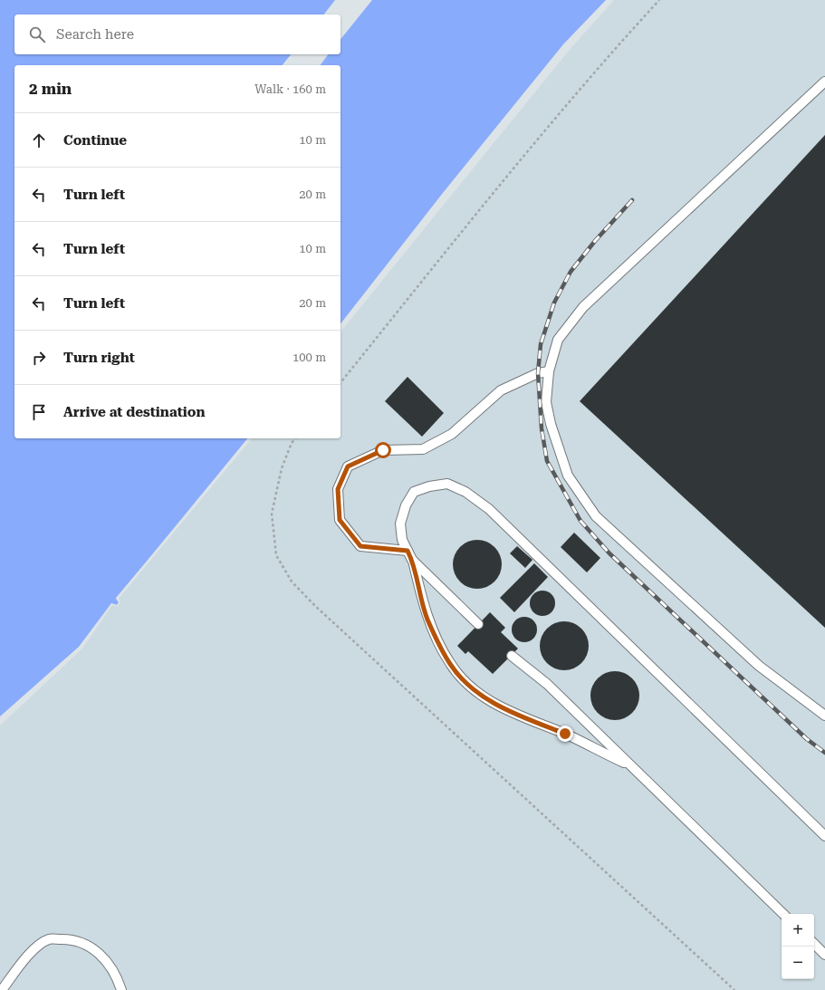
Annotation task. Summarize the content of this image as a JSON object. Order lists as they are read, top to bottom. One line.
{"page":{"search":"Search here","heading":["2 min","Walk · 160 m"],"list":[["Continue","10 m"],["Turn left","20 m"],["Turn left","10 m"],["Turn left","20 m"],["Turn right","100 m"],"Arrive at destination"],"map_buttons":["+","−"]}}
